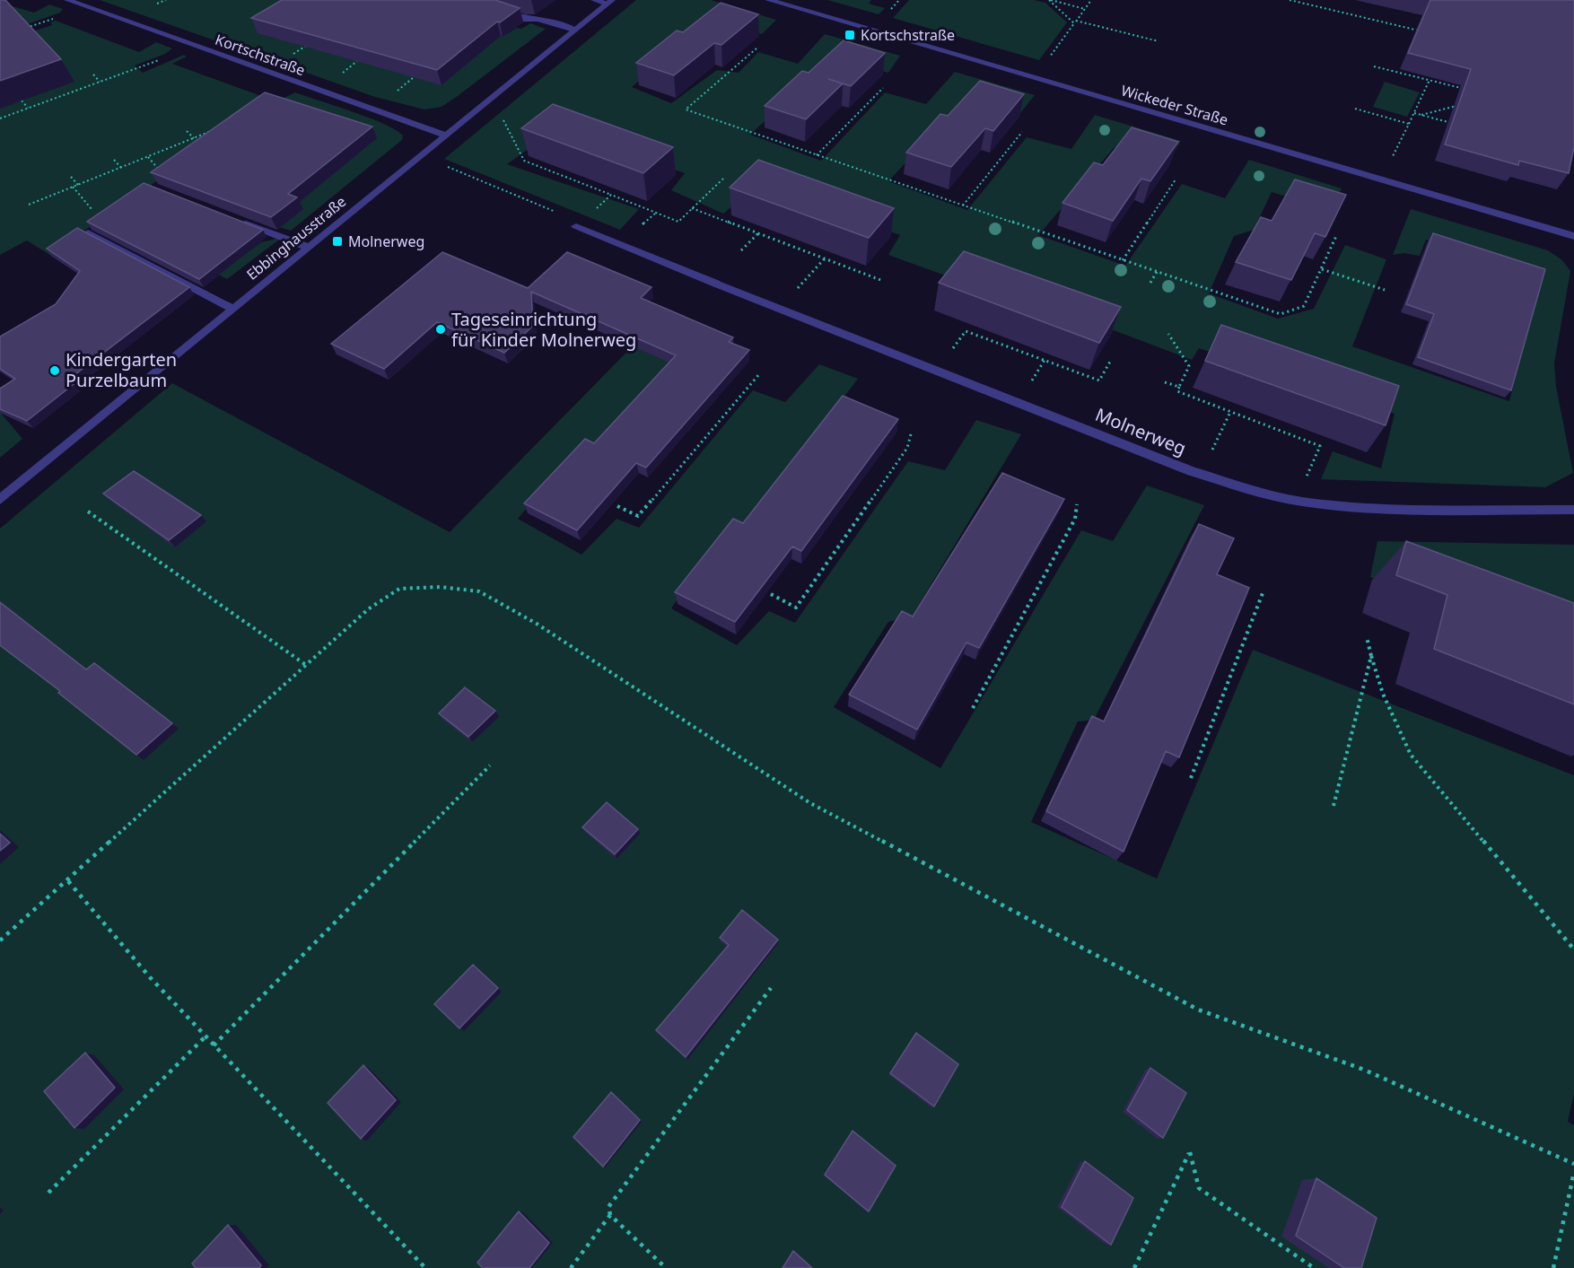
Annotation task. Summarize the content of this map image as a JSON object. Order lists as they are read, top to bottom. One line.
{"streets":{"street":["Kortschstraße","Wickeder Straße","Ebbinghausstraße","Molnerweg"]},"crossings":[["Kortschstraße","Ebbinghausstraße"]],"places":{"transit":["Kortschstraße","Molnerweg"],"other":["Tageseinrichtung für Kinder Molnerweg","Kindergarten Purzelbaum"]}}
